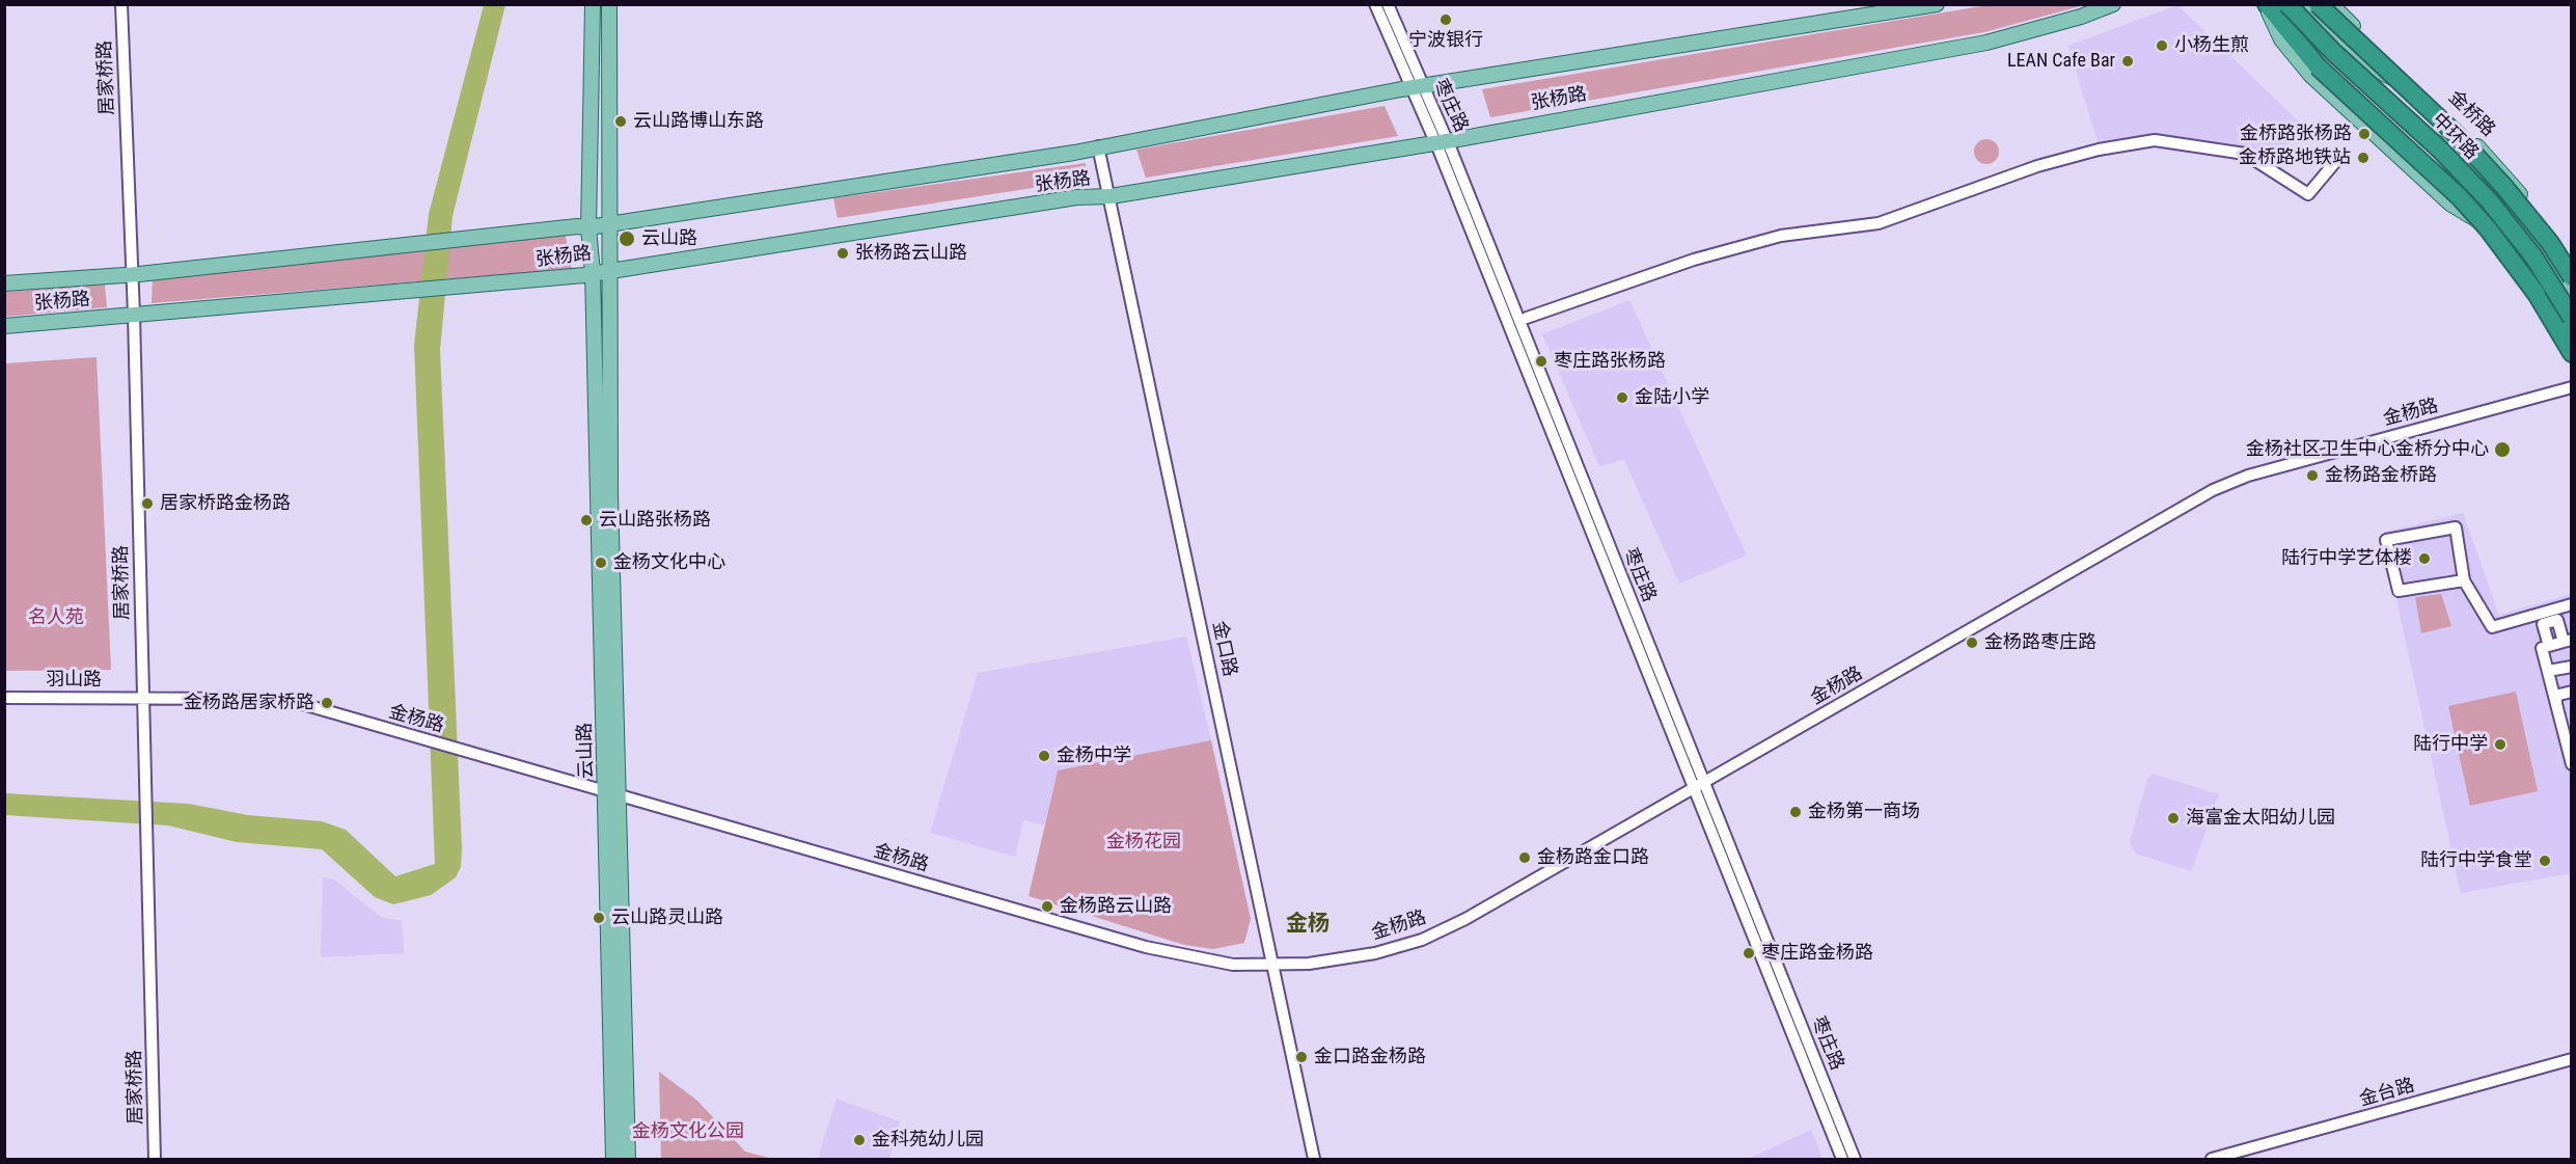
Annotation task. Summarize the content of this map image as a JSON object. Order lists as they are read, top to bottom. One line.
{"streets":{"highway":["中环路"],"main road":["张杨路","金桥路","云山路"],"street":["居家桥路","枣庄路","金杨路","金口路","羽山路","金台路"]},"crossings":[["居家桥路","张杨路"],["居家桥路","金杨路"],["居家桥路","羽山路"],["张杨路","枣庄路"],["张杨路","金口路"],["张杨路","云山路"],["枣庄路","金杨路"],["金杨路","金口路"],["金杨路","羽山路"],["金杨路","云山路"]],"districts":["金杨"],"parks":["名人苑","金杨花园","金杨文化公园"],"places":["宁波银行","小杨生煎","LEAN Cafe Bar","云山路博山东路","金桥路张杨路","金桥路地铁站","云山路","张杨路云山路","枣庄路张杨路","金陆小学","金杨社区卫生中心金桥分中心","金杨路金桥路","居家桥路金杨路","云山路张杨路","陆行中学艺体楼","金杨文化中心","金杨路枣庄路","金杨路居家桥路","陆行中学","金杨中学","金杨第一商场","海富金太阳幼儿园","金杨路金口路","陆行中学食堂","金杨路云山路","云山路灵山路","枣庄路金杨路","金口路金杨路","金科苑幼儿园"]}
